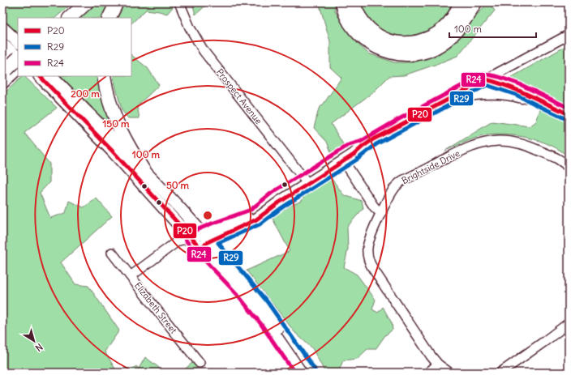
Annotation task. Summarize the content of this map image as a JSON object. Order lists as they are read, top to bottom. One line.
{"streets":{"street":["Prospect Avenue","Brightside Drive","Elizabeth Street"]},"lines":["transit line R24","transit line P20","transit line R29"],"legend":["P20","R29","R24"],"scale_bar":"100 m","north":"bottom right","rings":["200 m","150 m","100 m","50 m"]}
